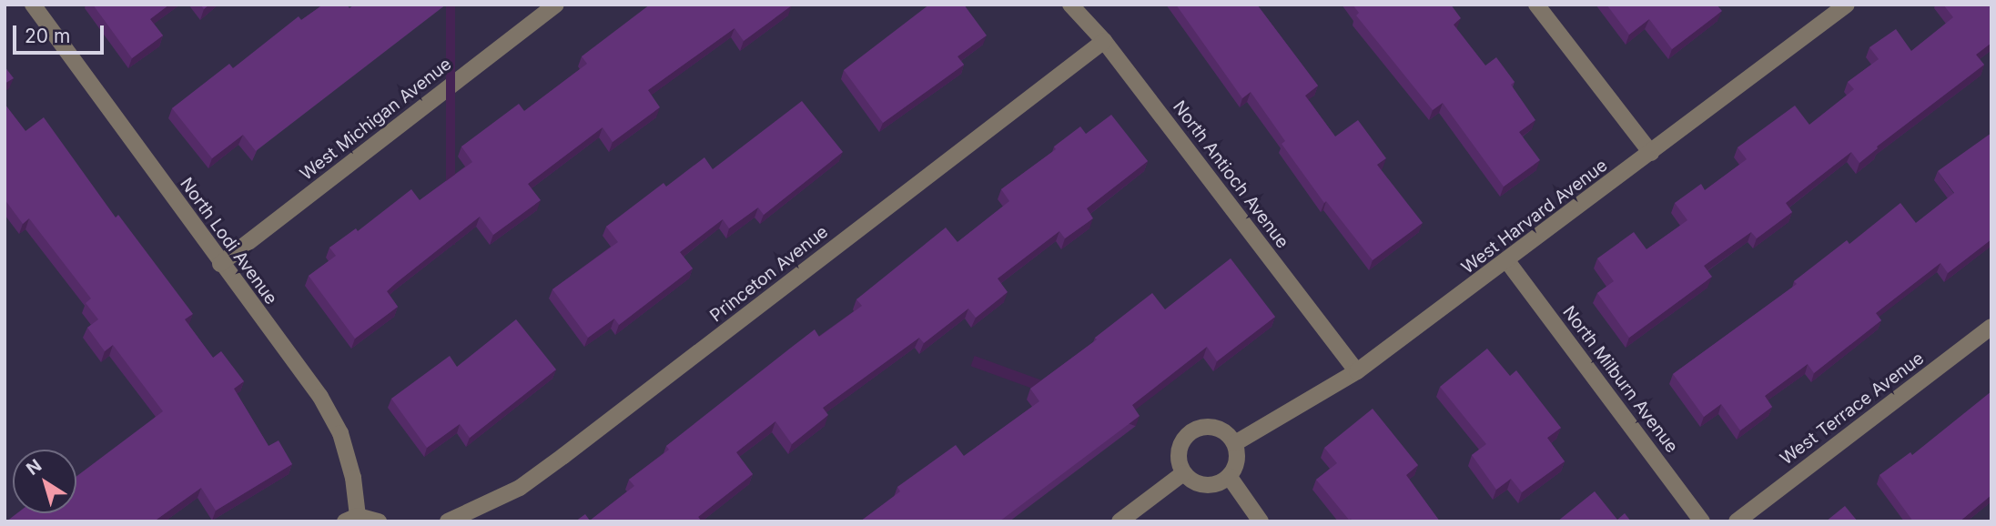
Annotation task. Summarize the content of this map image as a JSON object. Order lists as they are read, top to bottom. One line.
{"streets":{"street":["West Michigan Avenue","North Antioch Avenue","West Harvard Avenue","North Lodi Avenue","Princeton Avenue","North Milburn Avenue","West Terrace Avenue"]},"crossings":[["West Michigan Avenue","North Lodi Avenue"],["North Antioch Avenue","West Harvard Avenue"],["North Antioch Avenue","Princeton Avenue"],["West Harvard Avenue","North Milburn Avenue"]],"scale_bar":"20 m","north":"top left"}
